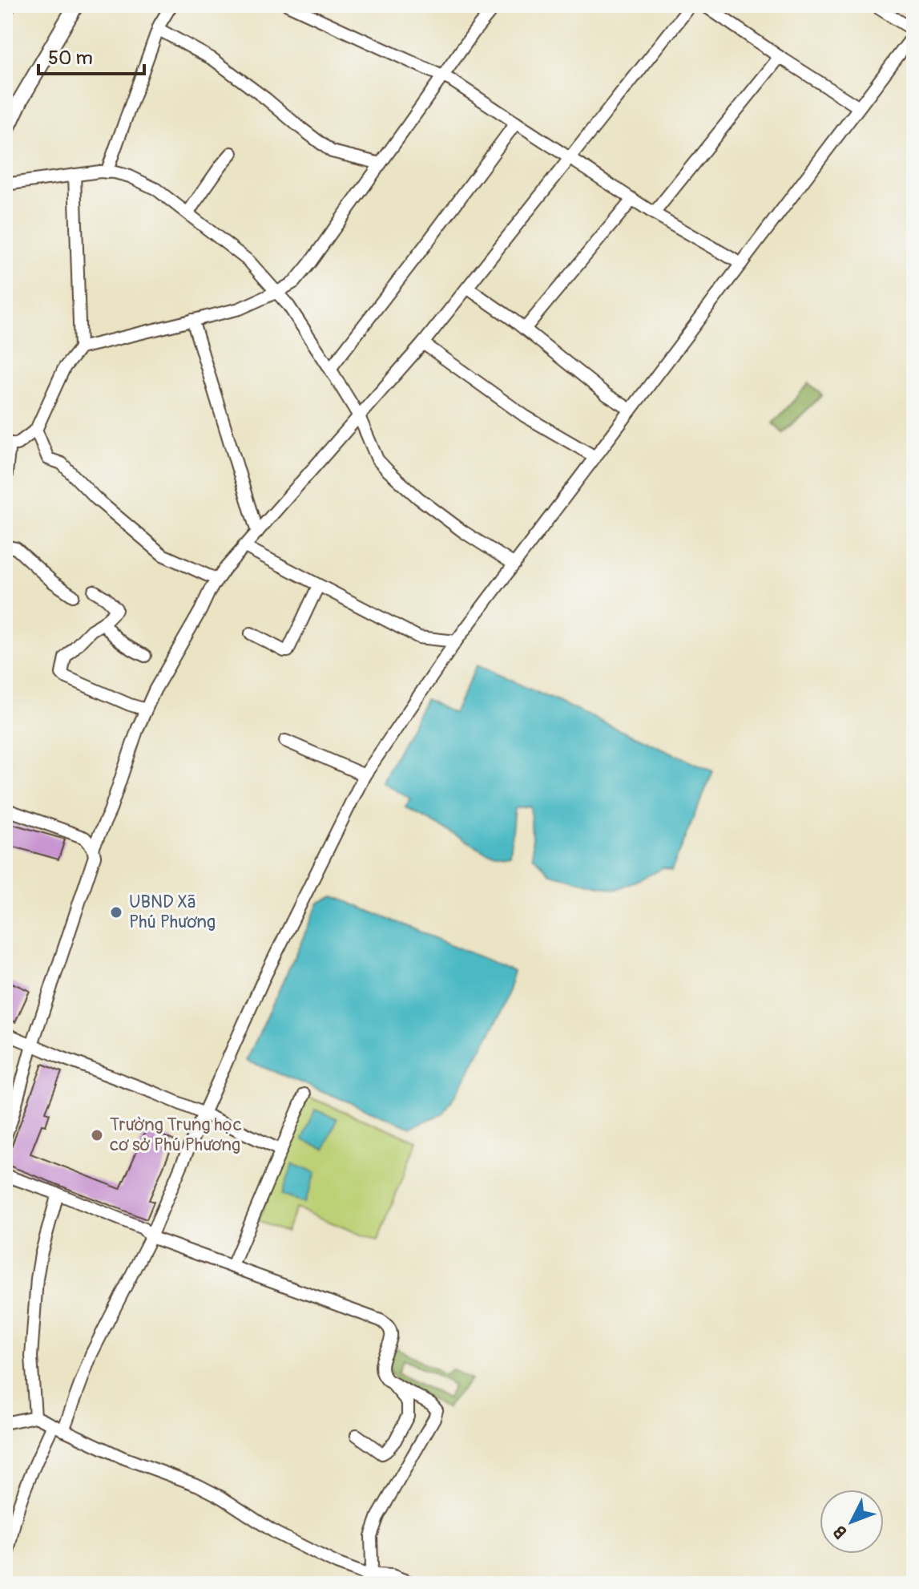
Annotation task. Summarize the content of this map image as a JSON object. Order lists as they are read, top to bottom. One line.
{"places":["UBND Xã Phú Phương","Trường Trung học cơ sở Phú Phương"],"scale_bar":"50 m","north":"bottom left"}
